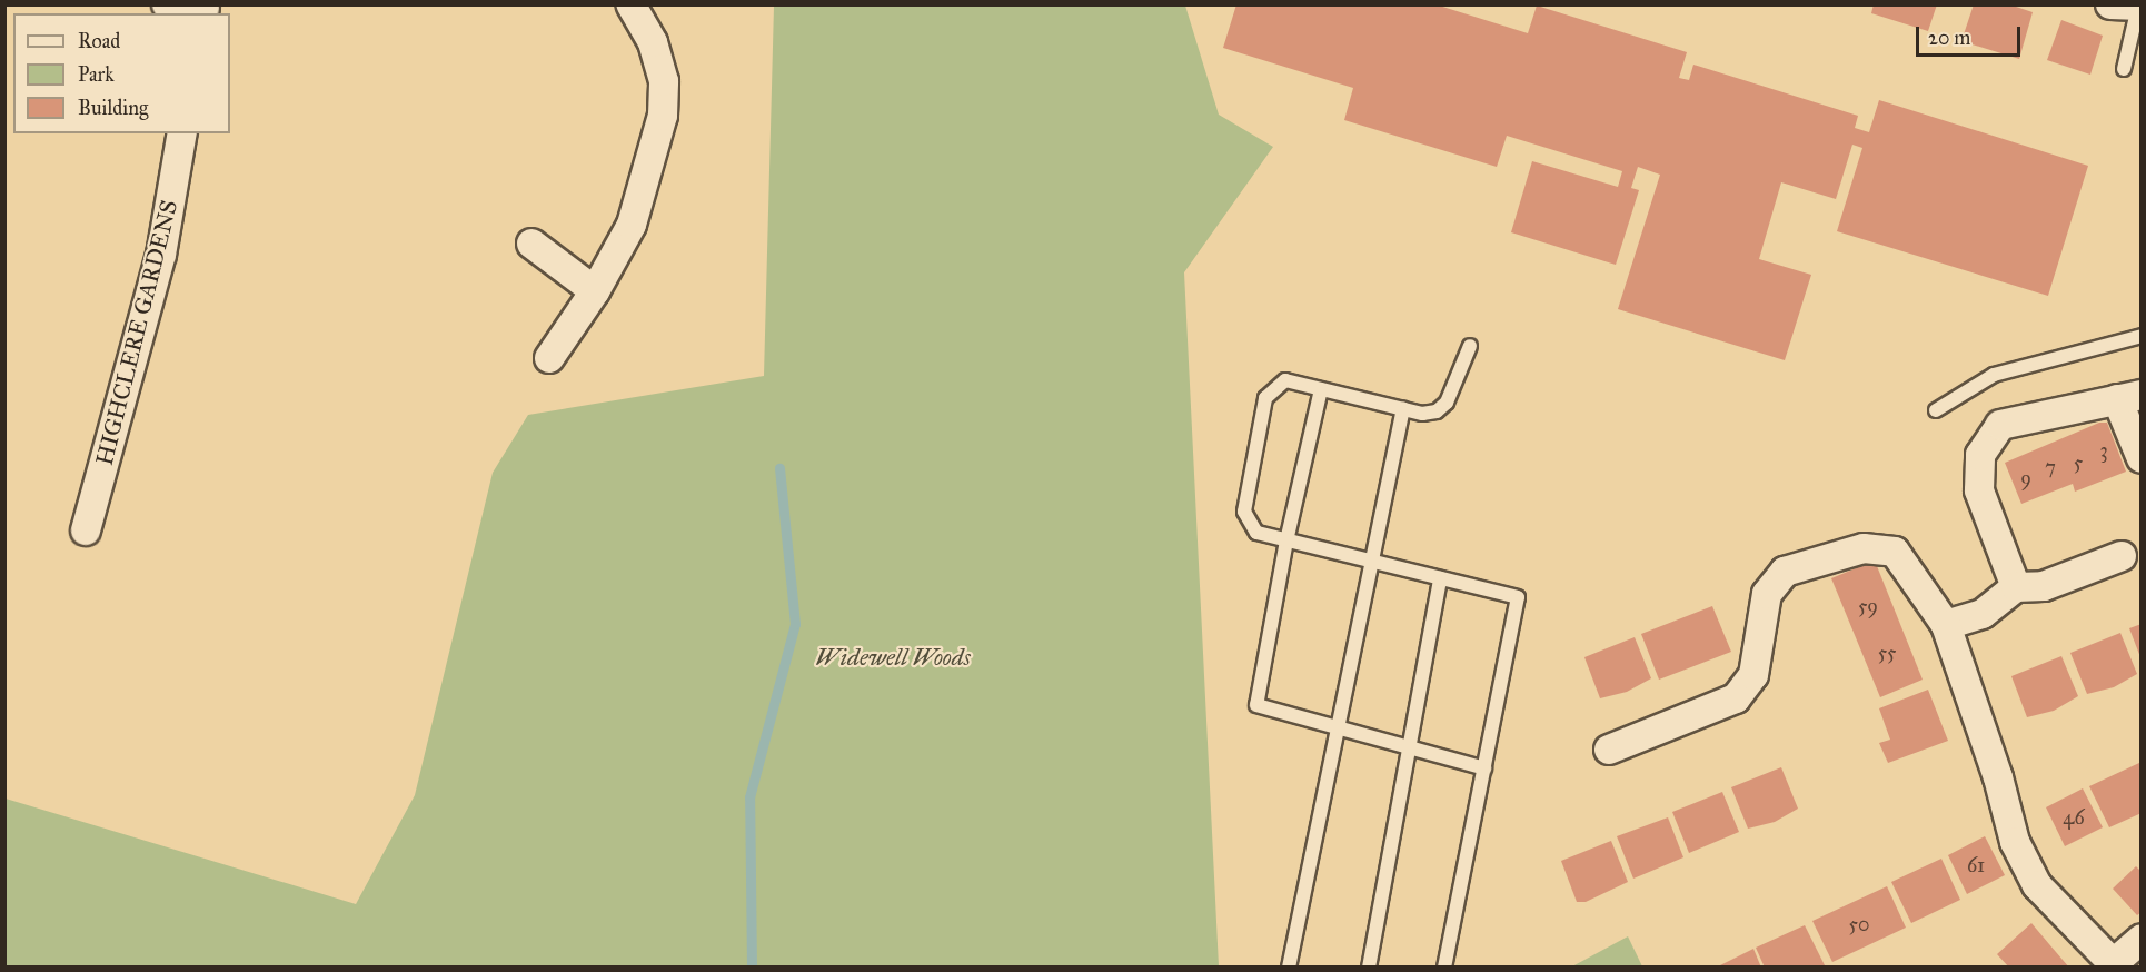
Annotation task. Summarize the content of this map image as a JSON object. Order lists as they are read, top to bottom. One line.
{"streets":{"street":["HIGHCLERE GARDENS"]},"parks":["Widewell Woods"],"house_numbers":["3","5","7","9","59","55","46","61","50"],"legend":["Road","Park","Building"],"scale_bar":"20 m"}
